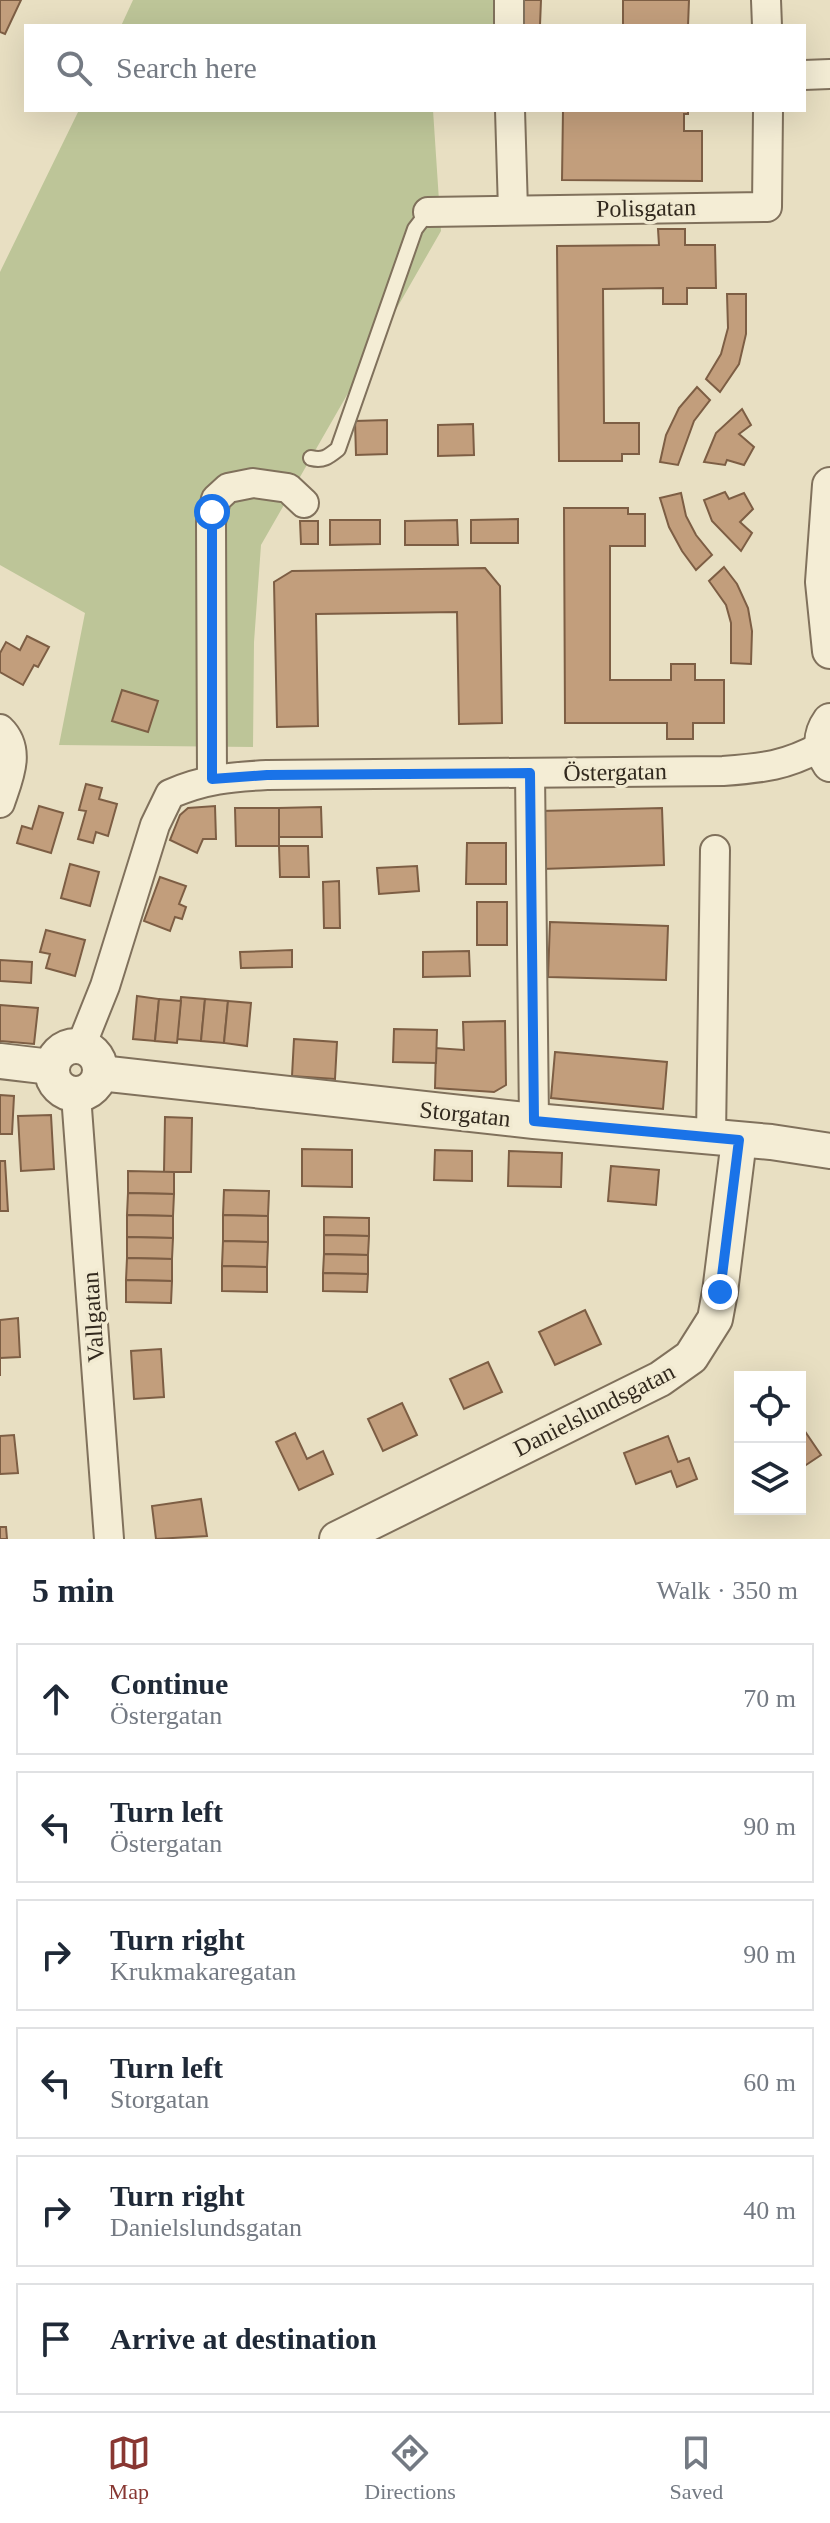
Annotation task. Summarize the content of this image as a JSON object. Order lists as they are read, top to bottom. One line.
{"streets":{"street":["Polisgatan","Östergatan","Storgatan","Vallgatan","Danielslundsgatan"]},"crossings":[["Östergatan","Vallgatan"],["Storgatan","Vallgatan"],["Storgatan","Danielslundsgatan"]],"page":{"search":"Search here","heading":["5 min","Walk · 350 m"],"list":[["Continue","Östergatan","70 m"],["Turn left","Östergatan","90 m"],["Turn right","Krukmakaregatan","90 m"],["Turn left","Storgatan","60 m"],["Turn right","Danielslundsgatan","40 m"],"Arrive at destination"],"nav":["Map","Directions","Saved"]}}
